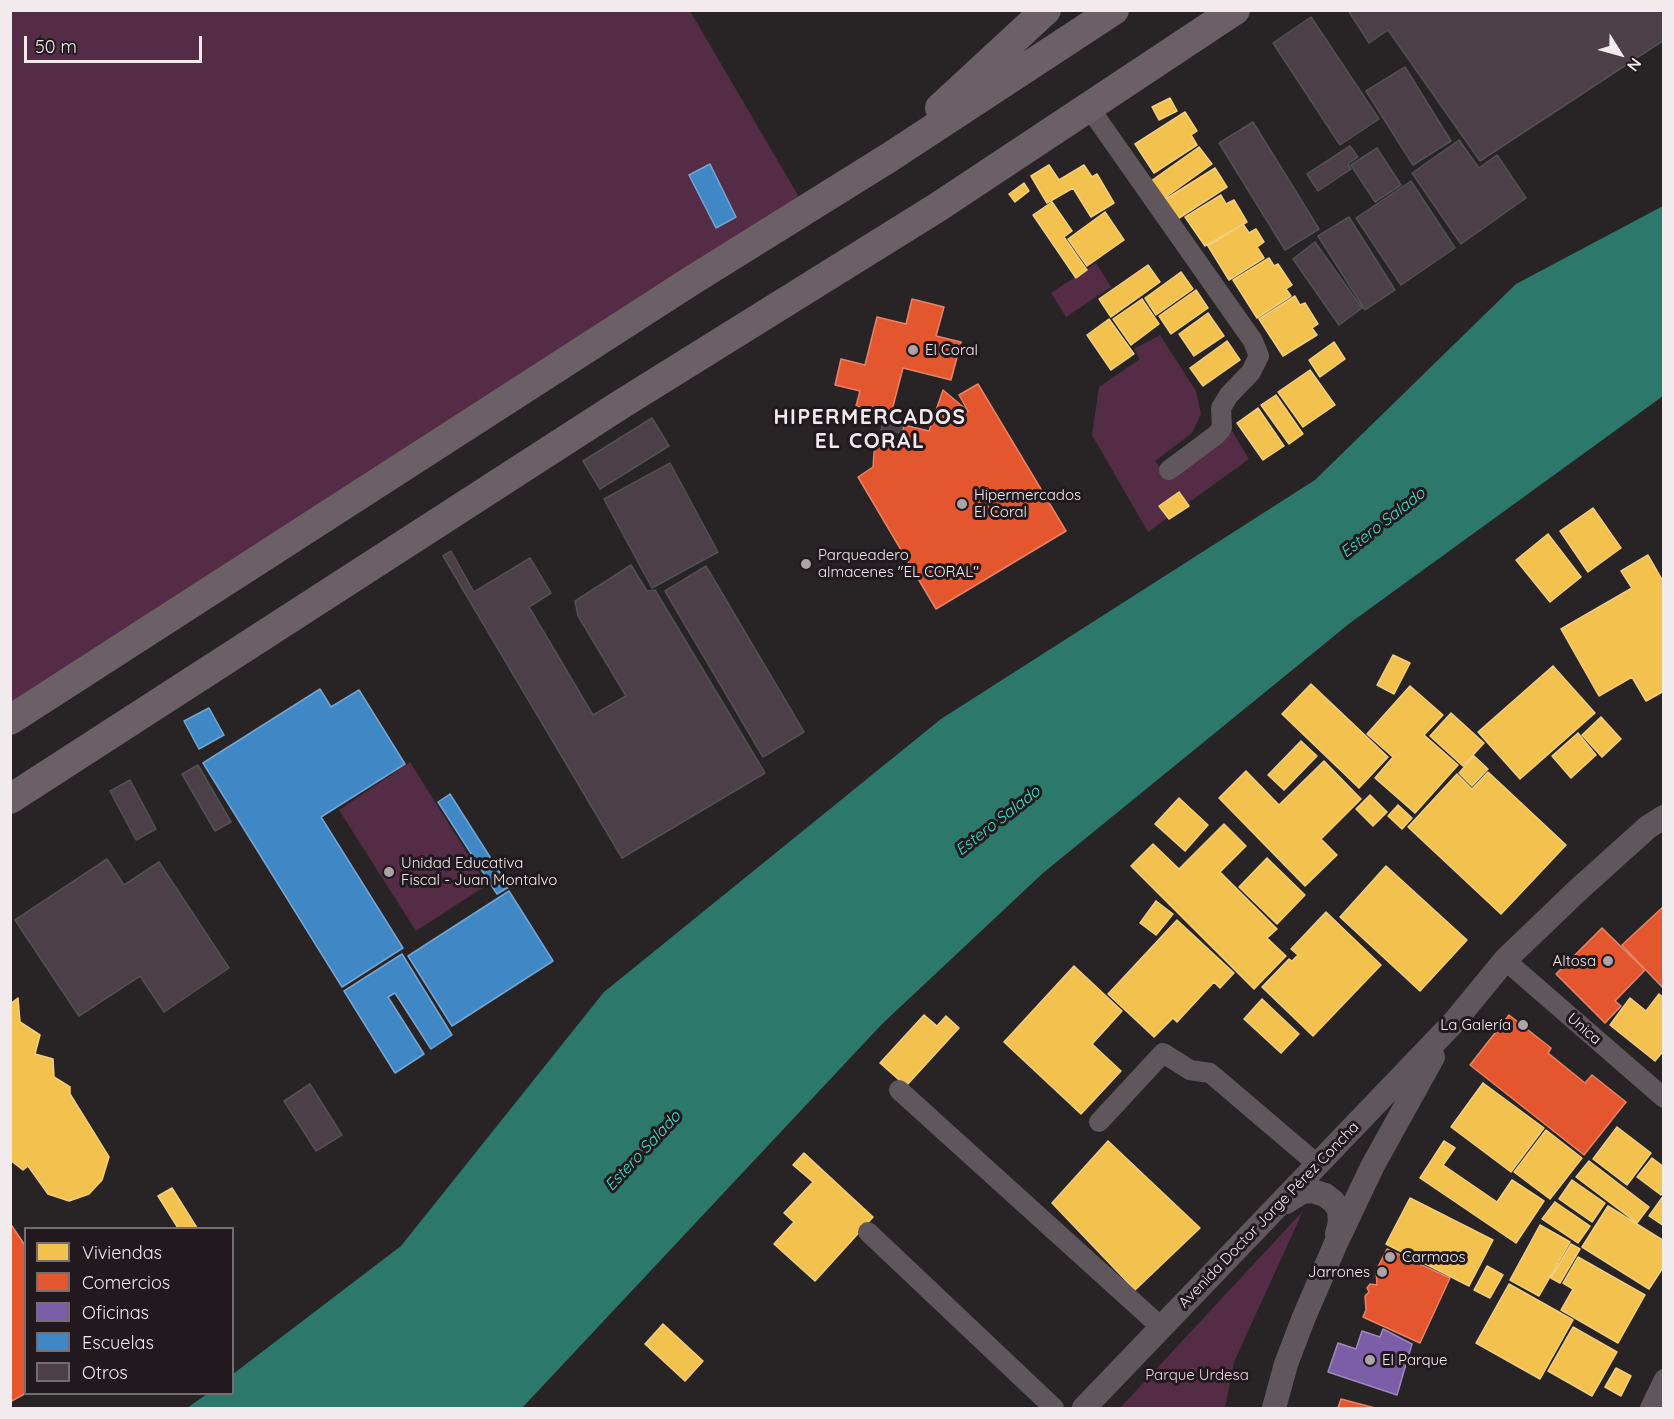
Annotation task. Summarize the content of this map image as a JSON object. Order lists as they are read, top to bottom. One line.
{"streets":{"street":["Unica","Avenida Doctor Jorge Pérez Concha"]},"crossings":[["Unica","Avenida Doctor Jorge Pérez Concha"]],"districts":["HIPERMERCADOS EL CORAL"],"water":["Estero Salado"],"parks":["Parque Urdesa"],"places":["El Coral","Hipermercados El Coral","Parqueadero almacenes \"EL CORAL\"","Unidad Educativa Fiscal - Juan Montalvo","Altosa","La Galería","Carmaos","Jarrones","El Parque"],"legend":["Viviendas","Comercios","Oficinas","Escuelas","Otros"],"scale_bar":"50 m","north":"bottom right"}
